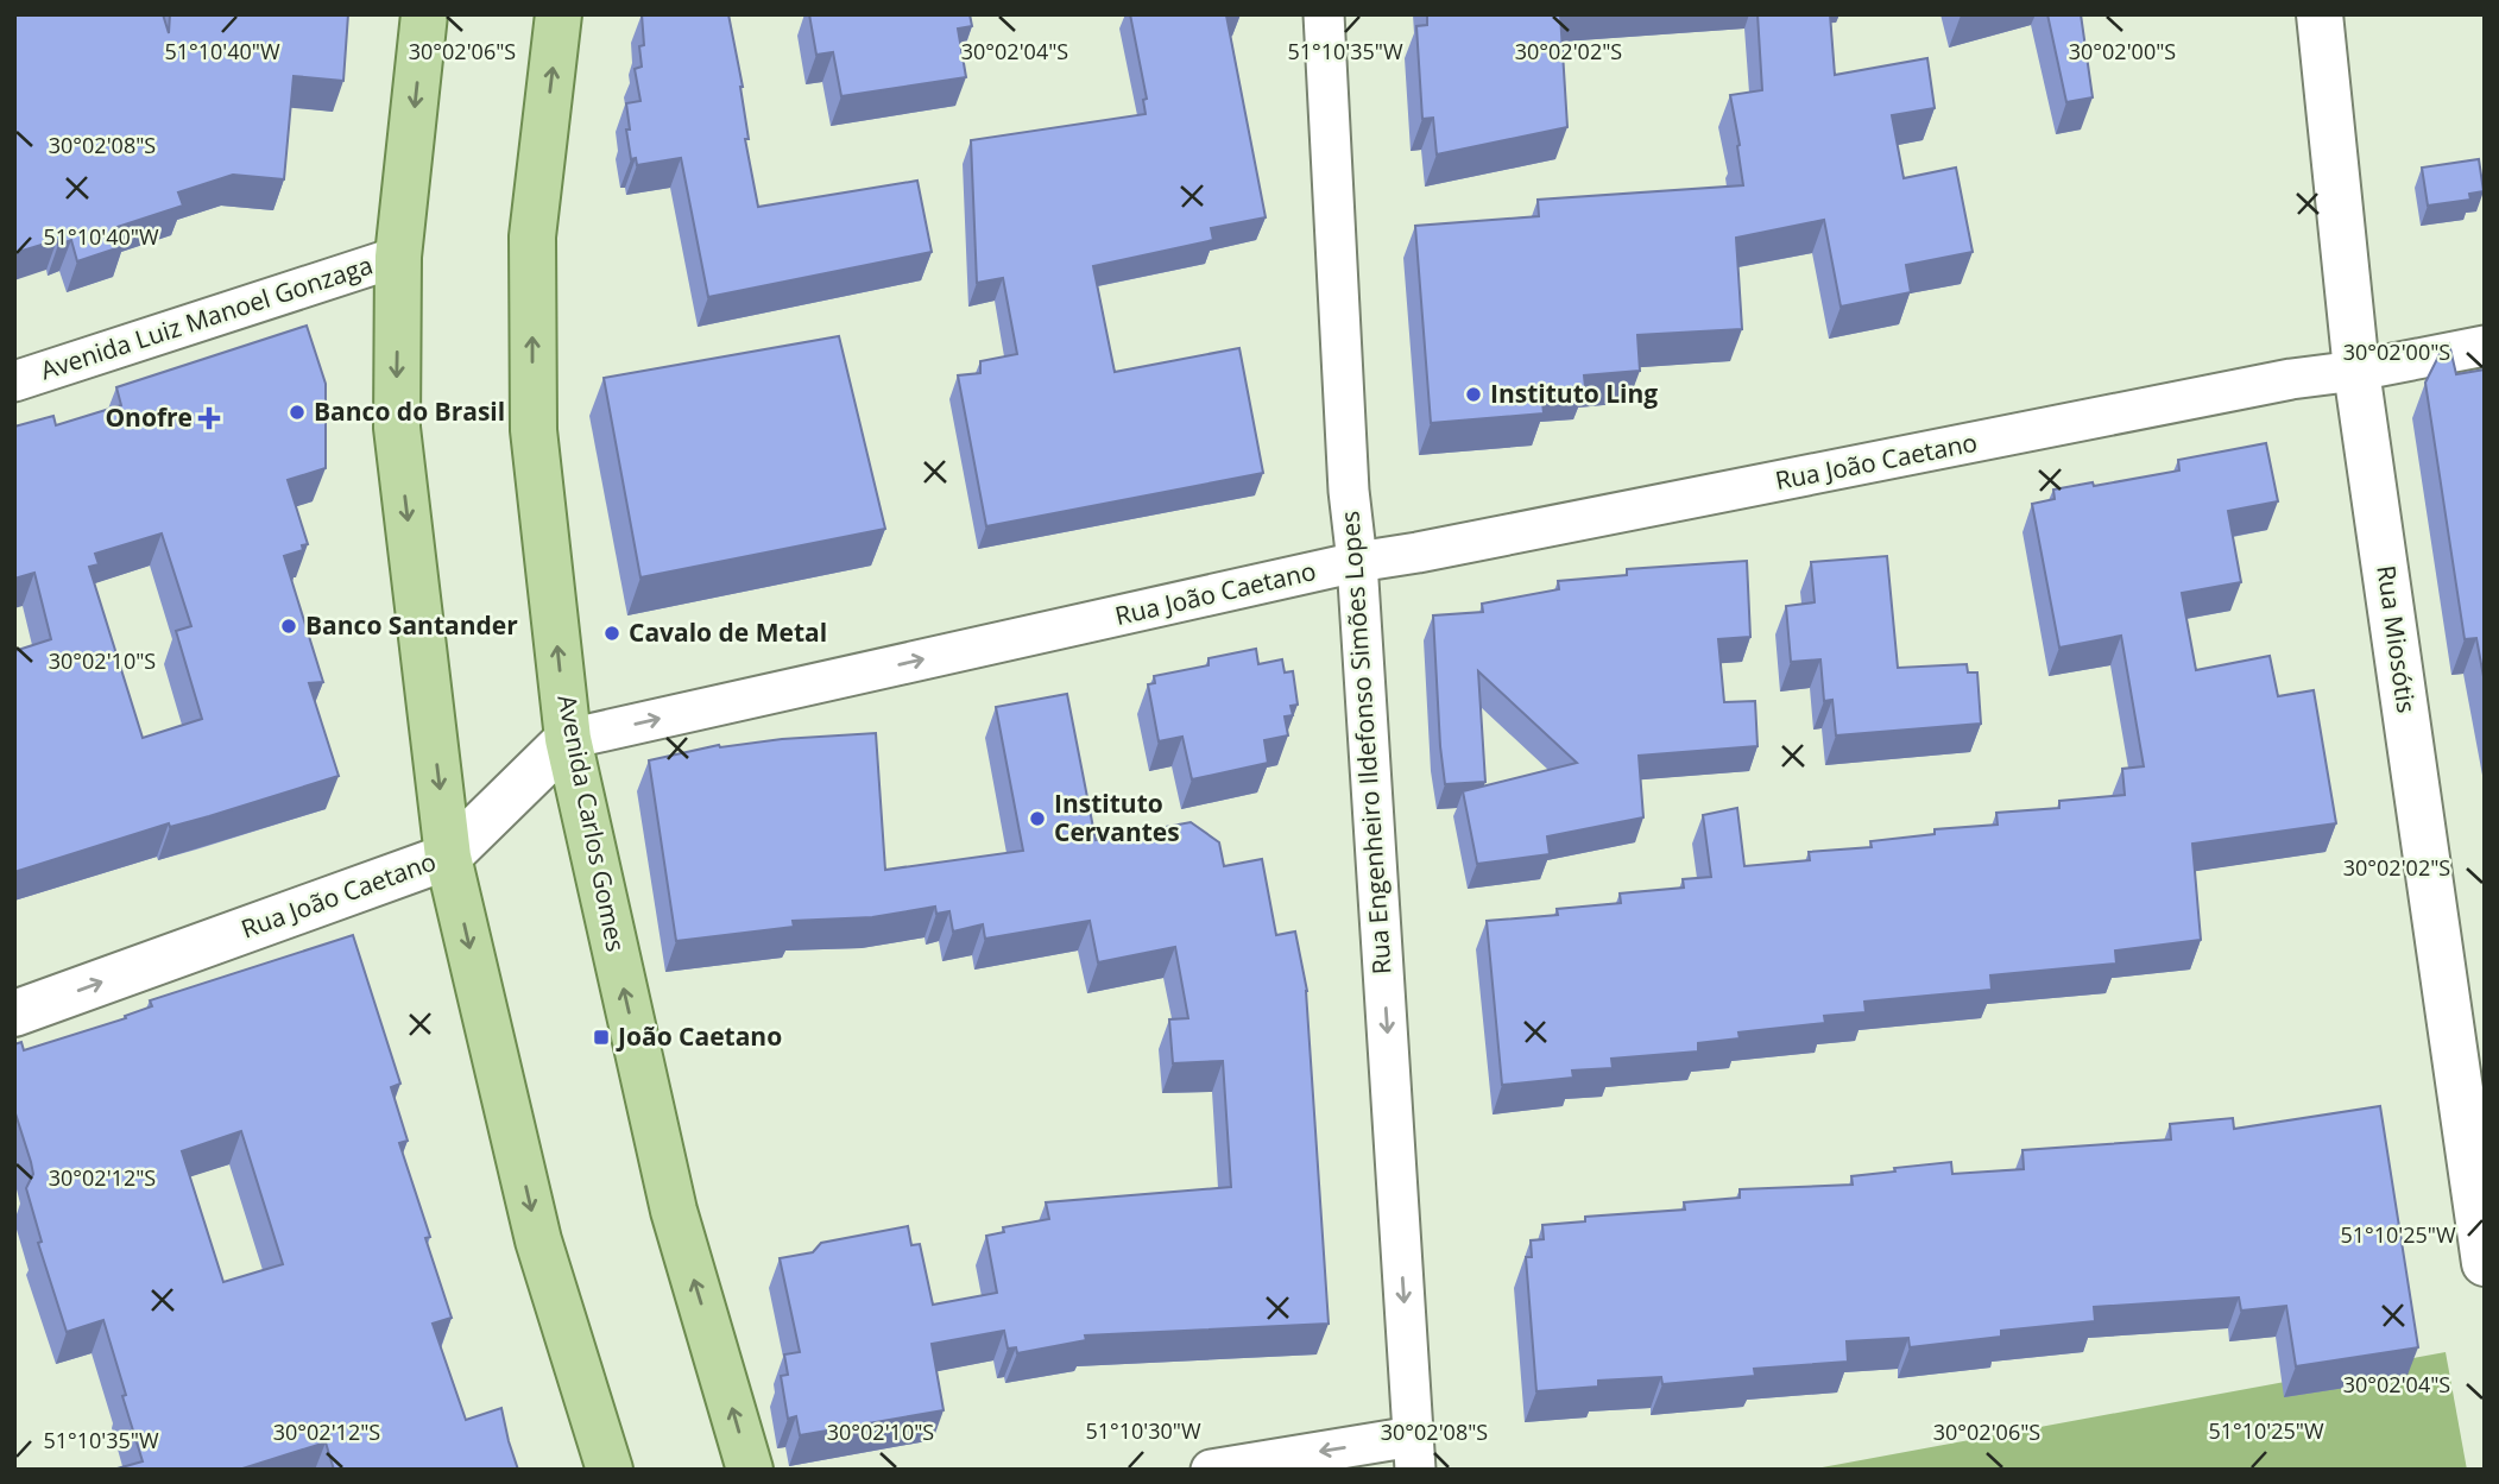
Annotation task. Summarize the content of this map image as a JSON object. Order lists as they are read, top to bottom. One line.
{"streets":{"main road":["Avenida Carlos Gomes"],"street":["Avenida Luiz Manoel Gonzaga","Rua João Caetano","Rua Miosótis","Rua Engenheiro Ildefonso Simões Lopes"]},"crossings":[["Rua João Caetano","Rua Miosótis"],["Rua João Caetano","Rua Engenheiro Ildefonso Simões Lopes"],["Rua João Caetano","Avenida Carlos Gomes"]],"one_way":["Rua João Caetano","Rua Engenheiro Ildefonso Simões Lopes"],"places":{"other":["Instituto Ling","Banco do Brasil","Banco Santander","Cavalo de Metal","Instituto Cervantes"],"health":["Onofre"],"transit":["João Caetano"]},"coordinates":["30°02'04\"S","30°02'06\"S","30°02'02\"S","30°02'00\"S","51°10'40\"W","51°10'35\"W","30°02'08\"S","30°02'10\"S","30°02'12\"S","51°10'25\"W","51°10'30\"W"]}
